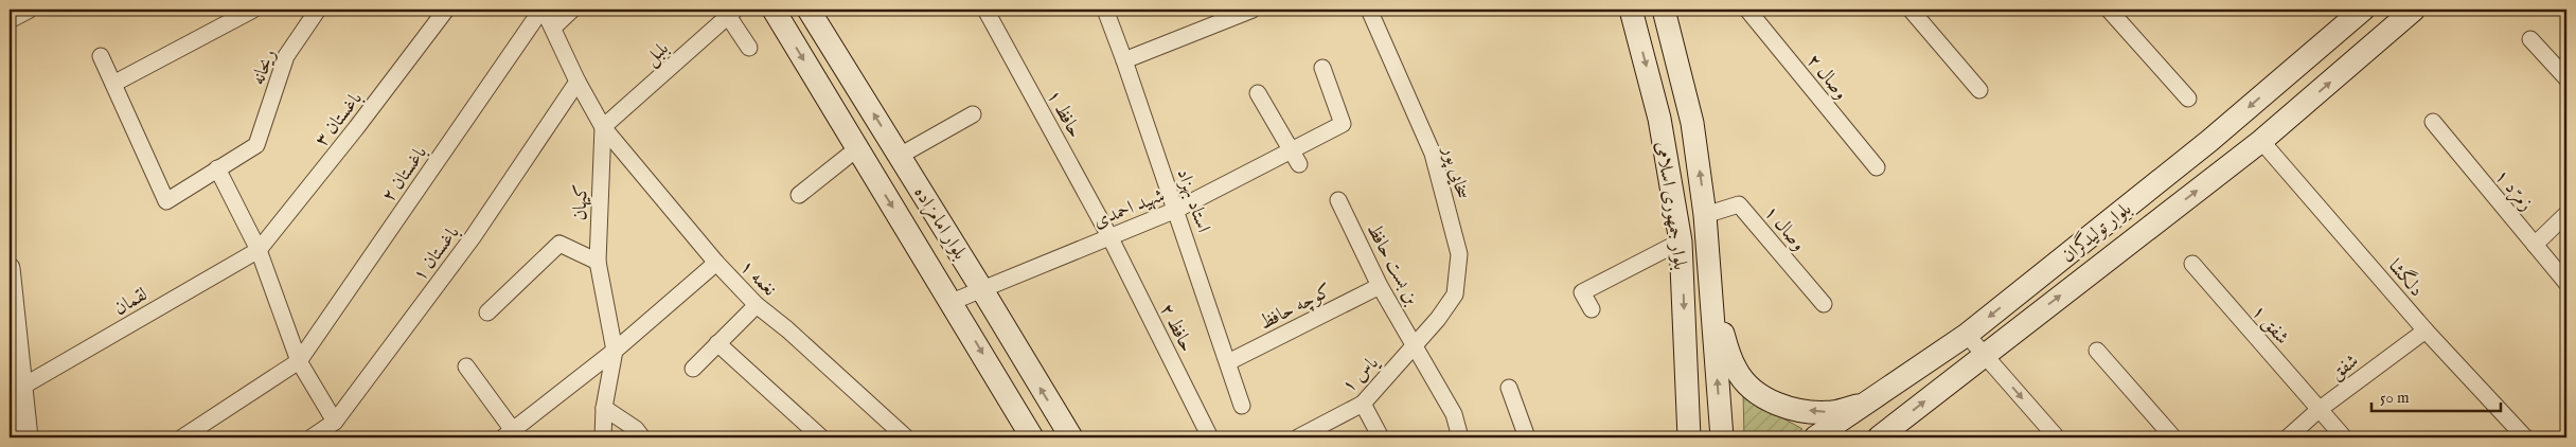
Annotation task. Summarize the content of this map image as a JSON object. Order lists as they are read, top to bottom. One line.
{"streets":{"main road":["بلوار جمهوری اسلامی","بلوار امامزاده","بلوار تولیدگران"],"street":["بلبل","ریحانه","وصال ۲","حافظ ۱","باغستان ۳","سخایی پور","باغستان ۲","زمرّد ۱","استاد بهزاد","کیهان","شهید احمدی","وصال ۱","باغستان ۱","بن بست حافظ","نغمه ۱","دلگشا","لقمان","کوچه حافظ","شفق ۱","حافظ ۲","شفق","یاس ۱"]},"crossings":[["بلبل","کیهان"],["بلبل","نغمه ۱"],["حافظ ۱","شهید احمدی"],["حافظ ۱","حافظ ۲"],["باغستان ۳","لقمان"],["سخایی پور","بن بست حافظ"],["سخایی پور","یاس ۱"],["استاد بهزاد","شهید احمدی"],["استاد بهزاد","کوچه حافظ"],["کیهان","نغمه ۱"],["بلوار جمهوری اسلامی","وصال ۱"],["شهید احمدی","بلوار امامزاده"],["شهید احمدی","حافظ ۲"],["بلوار تولیدگران","دلگشا"],["بن بست حافظ","کوچه حافظ"],["بن بست حافظ","یاس ۱"],["دلگشا","شفق"],["شفق ۱","شفق"]],"scale_bar":"50 m"}
